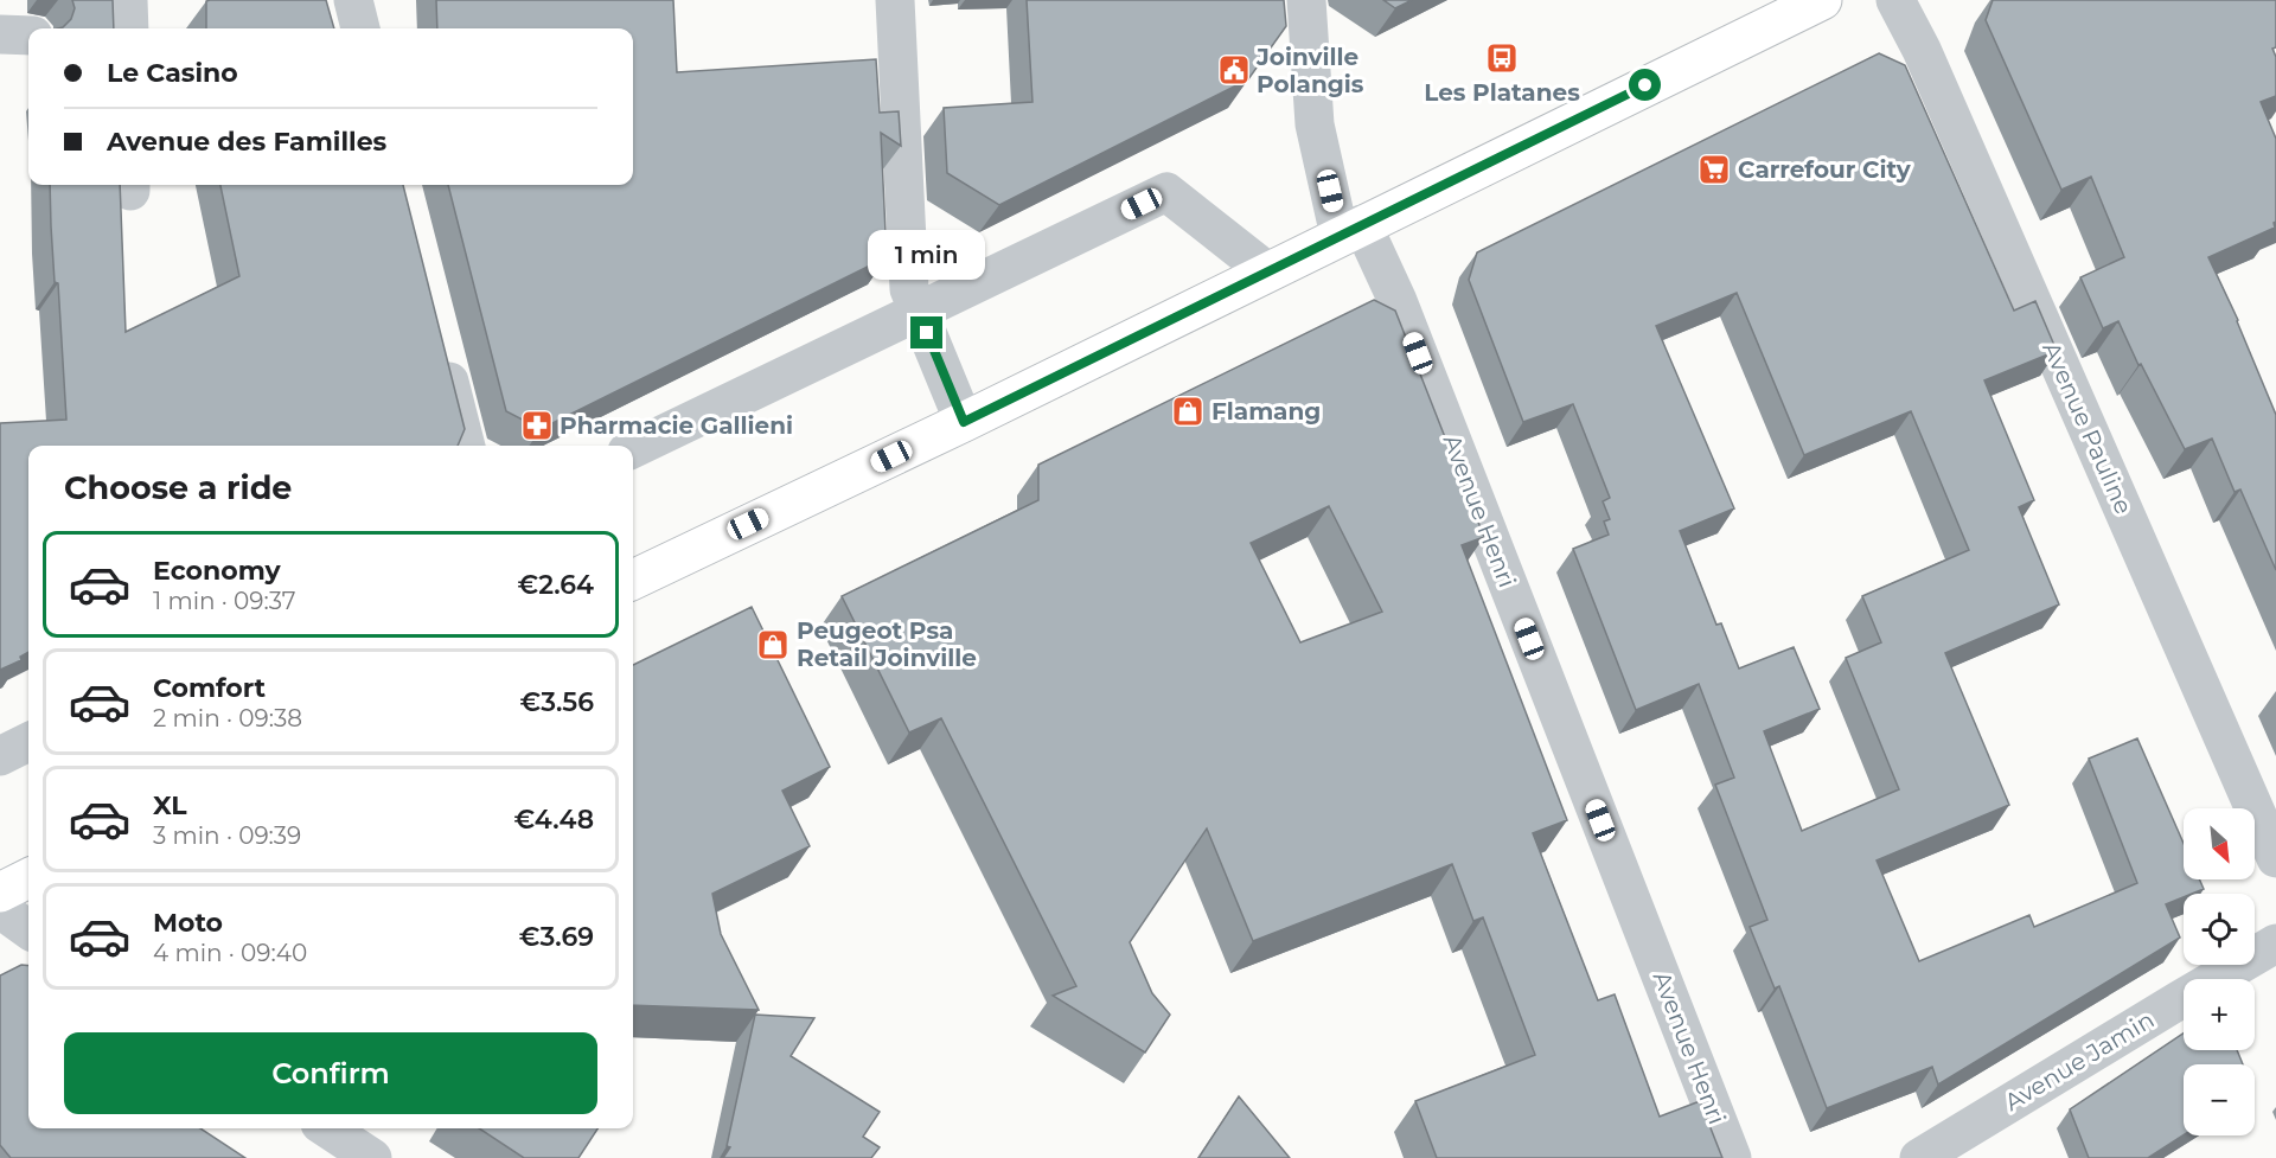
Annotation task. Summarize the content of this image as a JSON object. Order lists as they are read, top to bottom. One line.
{"streets":{"street":["Avenue Pauline","Avenue Henri","Avenue Jamin"]},"places":{"bus stop":["Les Platanes"],"public building":["Joinville Polangis"],"supermarket":["Carrefour City"],"shop":["Flamang","Peugeot Psa Retail Joinville"],"pharmacy":["Pharmacie Gallieni"]},"north":"bottom right","page":{"banner":["Le Casino","Avenue des Familles"],"bubble":"1 min","heading":"Choose a ride","list":[{"name":"Economy","note":"1 min · 09:37","value":"€2.64"},{"name":"Comfort","note":"2 min · 09:38","value":"€3.56"},{"name":"XL","note":"3 min · 09:39","value":"€4.48"},{"name":"Moto","note":"4 min · 09:40","value":"€3.69"}],"map_buttons":["+","−"],"buttons":"Confirm"}}
